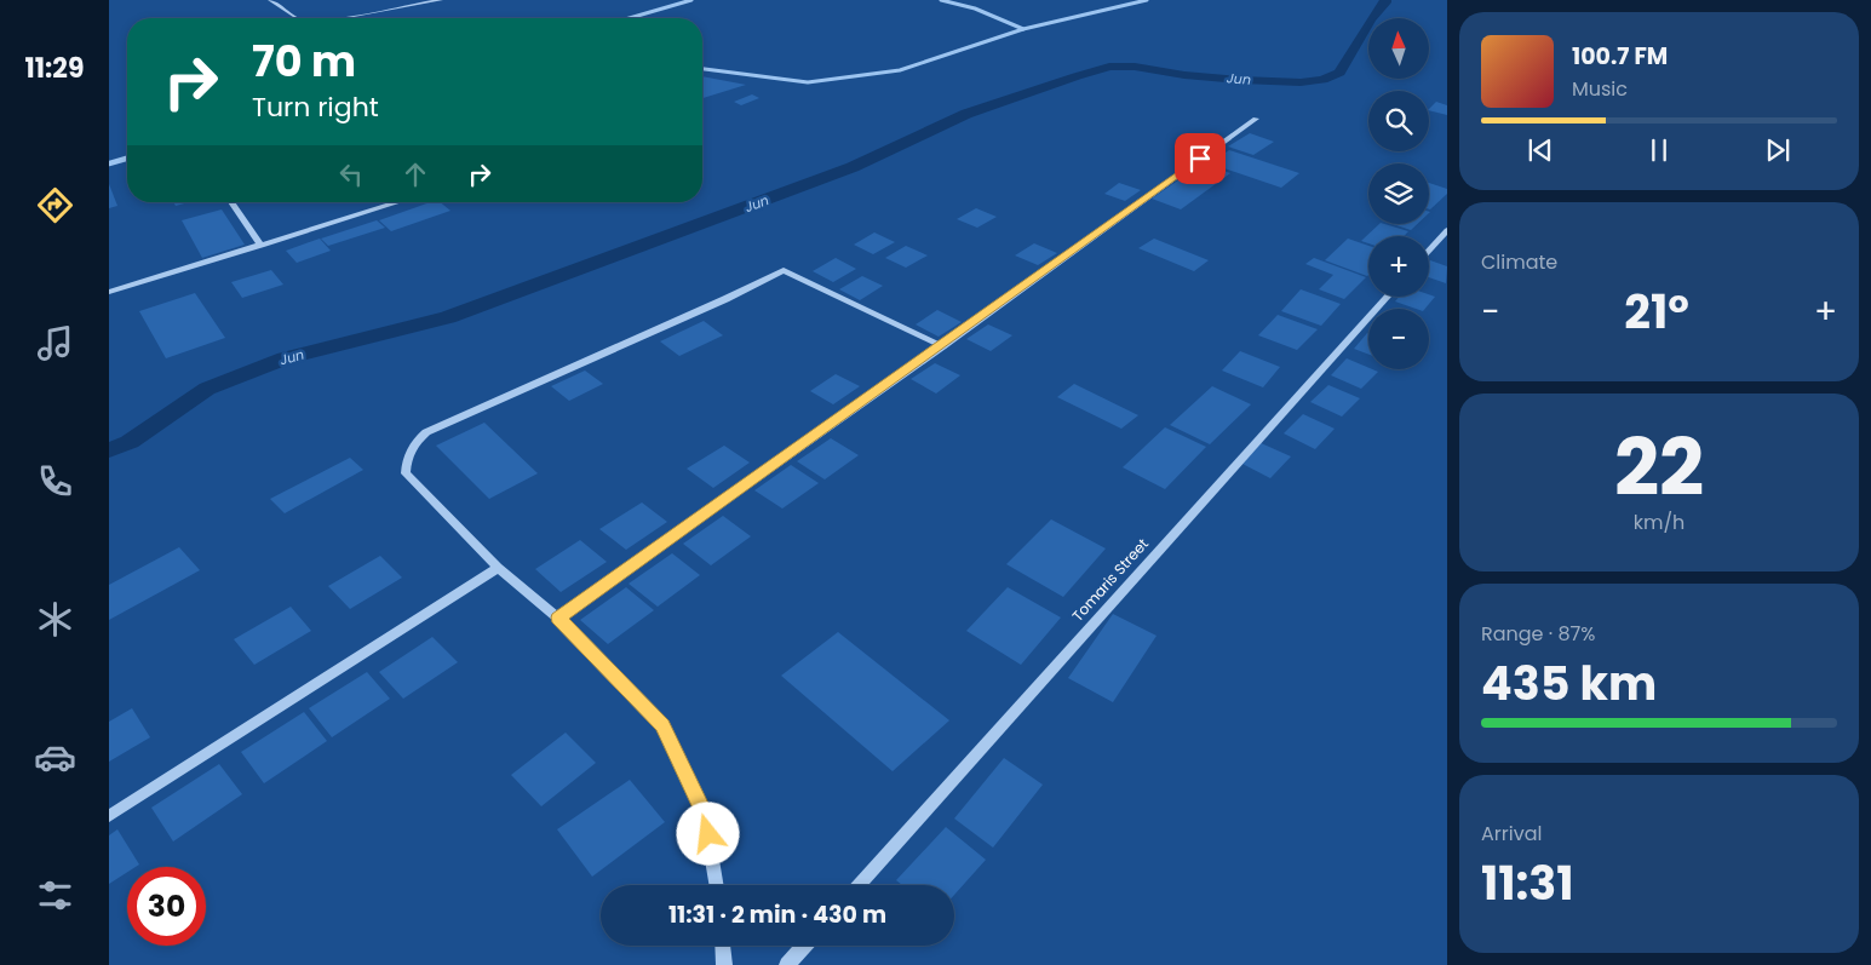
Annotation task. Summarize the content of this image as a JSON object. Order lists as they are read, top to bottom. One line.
{"streets":{"street":["Tomaris Street"]},"water":["Jun"],"north":"top","page":{"tabs":"11:29","map_buttons":["+","−"],"turn":["70 m","Turn right"],"song":["100.7 FM","Music"],"tile":["Climate",["22","km/h"],["Range · 87%","435 km"],["Arrival","11:31"]],"heat":["−","21°","+"],"limit":"30","trip":"11:31 · 2 min · 430 m"}}
